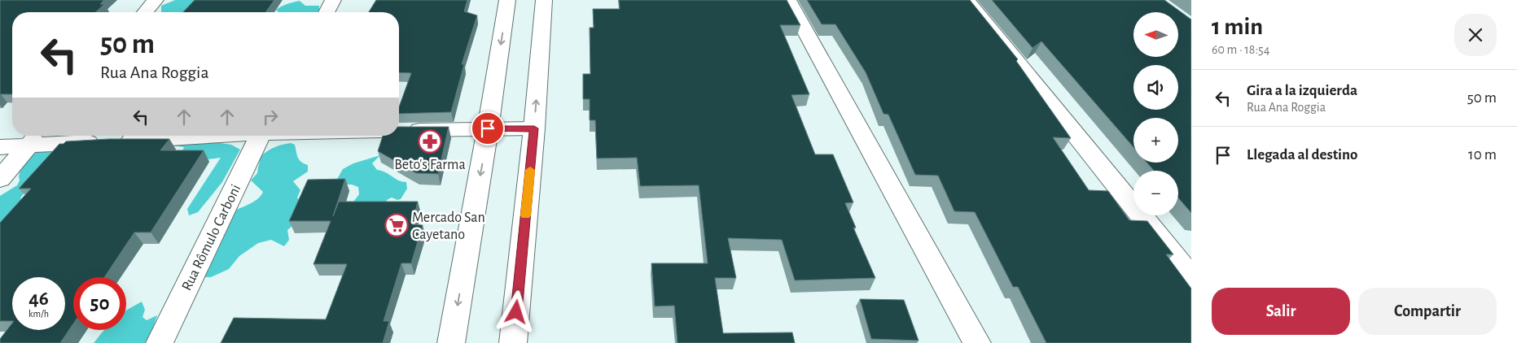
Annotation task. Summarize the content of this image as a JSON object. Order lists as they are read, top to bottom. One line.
{"streets":{"street":["Rua Rômulo Carboni"]},"places":{"pharmacy":["Beto's Farma"],"supermarket":["Mercado San Cayetano"]},"north":"left","page":{"heading":["1 min","60 m · 18:54"],"map_buttons":["+","−"],"turn":["50 m","Rua Ana Roggia"],"list":[{"name":"Gira a la izquierda","note":"Rua Ana Roggia","value":"50 m"},{"name":"Llegada al destino","value":"10 m"}],"speed":"46 km/h","limit":"50","buttons":["Salir","Compartir"]}}
